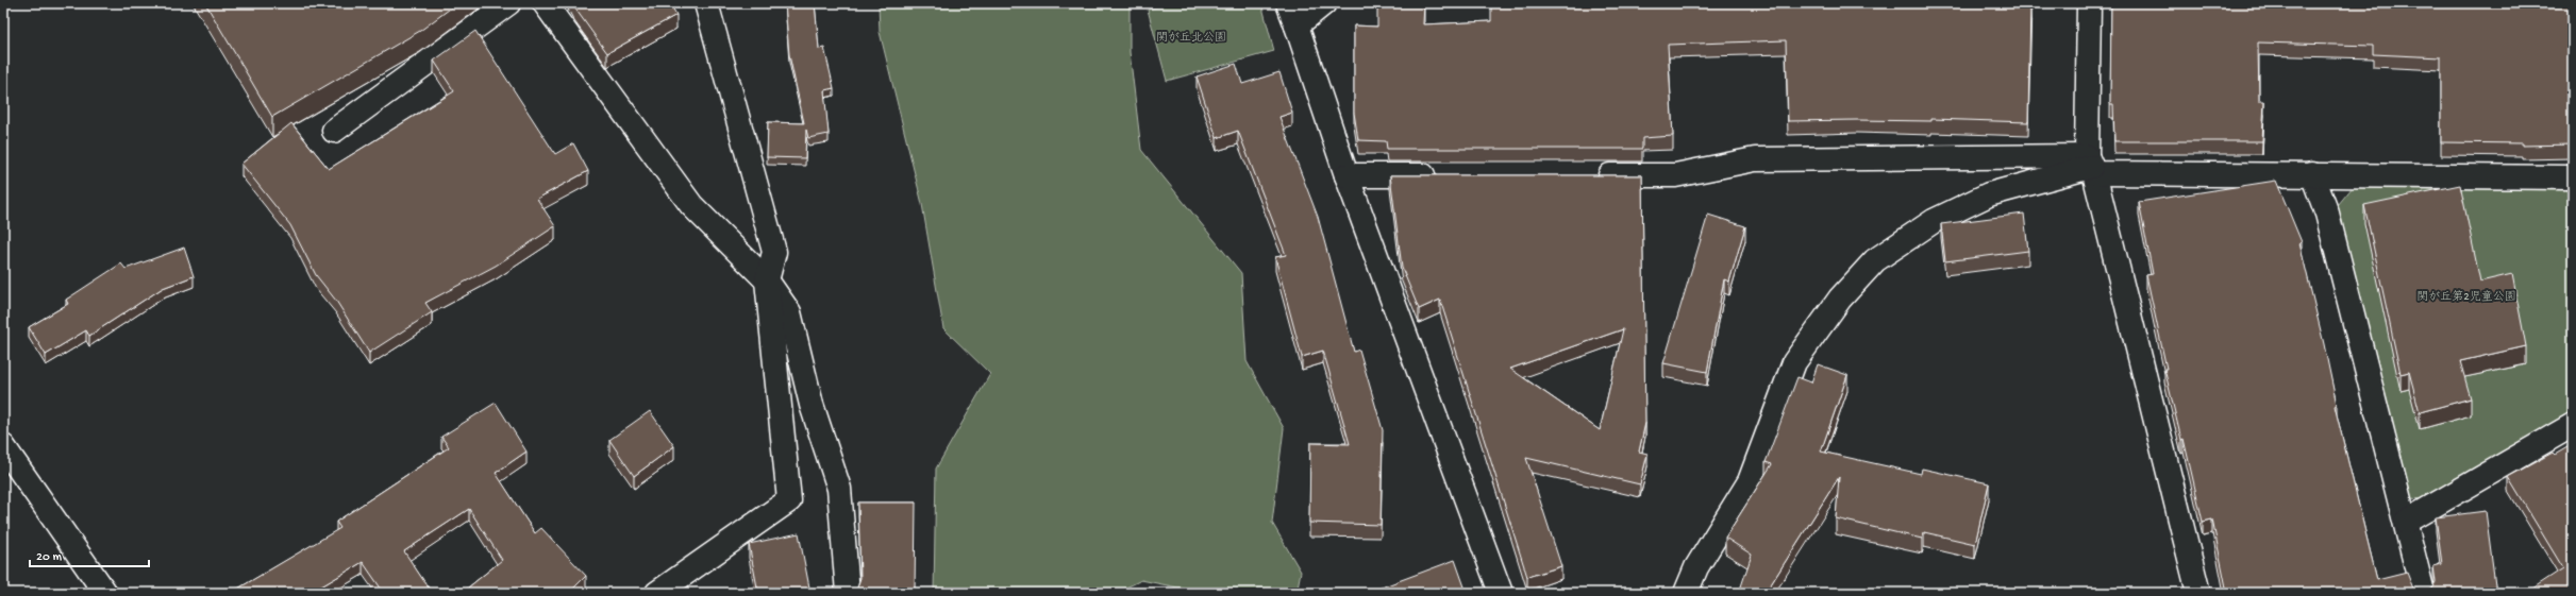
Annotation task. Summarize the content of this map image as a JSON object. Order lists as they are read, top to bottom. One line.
{"parks":["関が丘北公園","関が丘第2児童公園"],"scale_bar":"20 m"}
